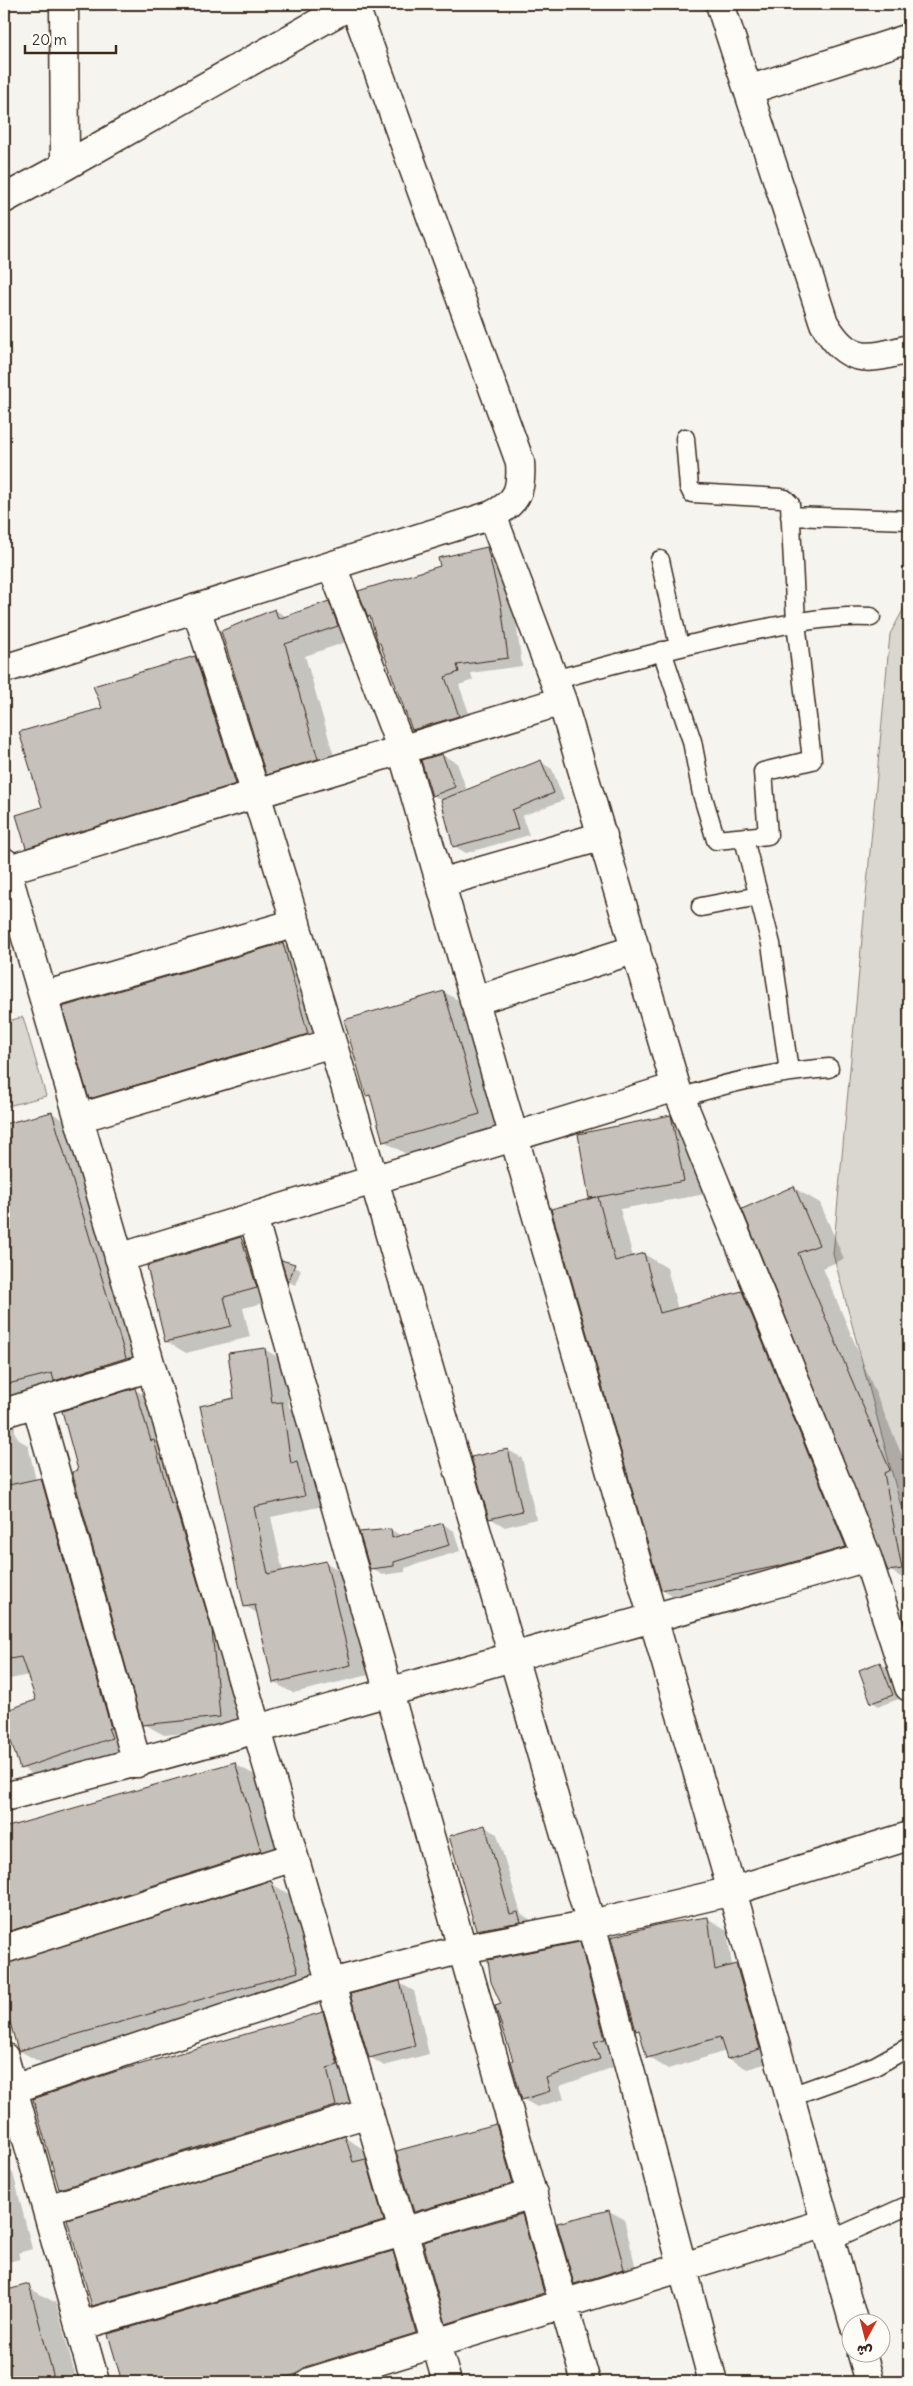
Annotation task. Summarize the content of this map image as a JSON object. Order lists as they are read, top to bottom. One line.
{"scale_bar":"20 m","north":"bottom"}
